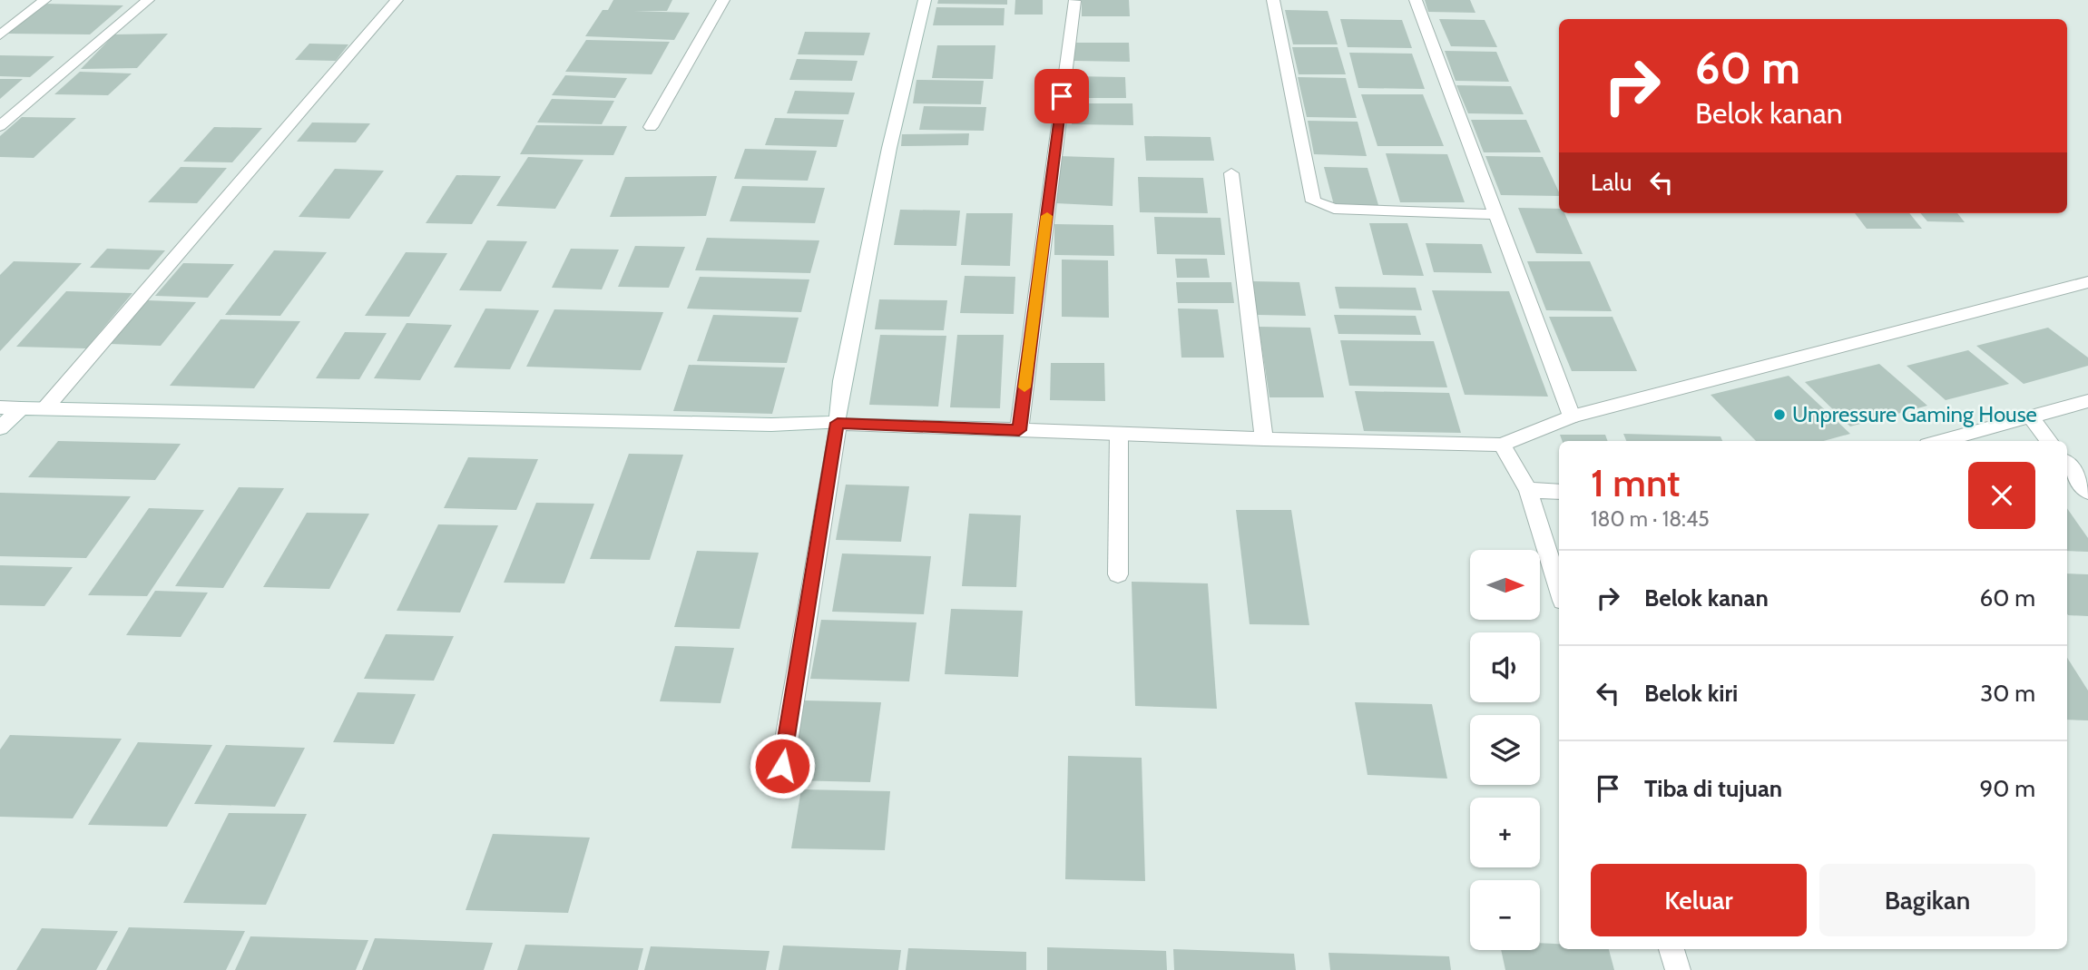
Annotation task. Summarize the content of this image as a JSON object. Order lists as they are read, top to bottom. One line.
{"places":["Unpressure Gaming House"],"north":"right","page":{"turn":["60 m","Belok kanan"],"then":"Lalu","heading":["1 mnt","180 m · 18:45"],"list":[{"name":"Belok kanan","value":"60 m"},{"name":"Belok kiri","value":"30 m"},{"name":"Tiba di tujuan","value":"90 m"}],"map_buttons":["+","−"],"buttons":["Keluar","Bagikan"]}}
